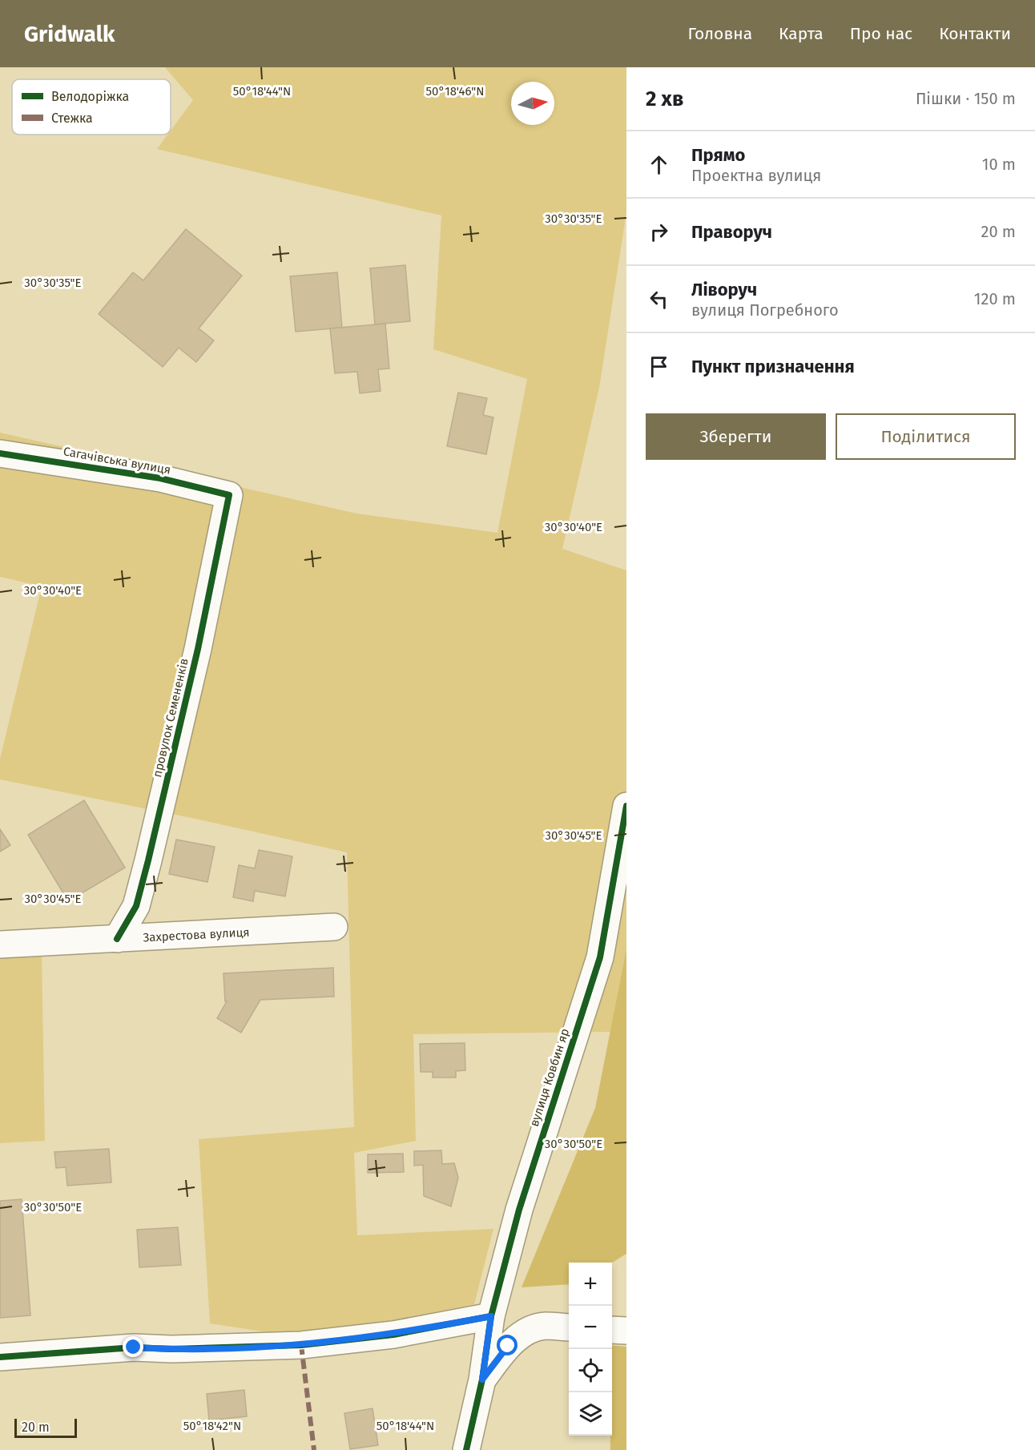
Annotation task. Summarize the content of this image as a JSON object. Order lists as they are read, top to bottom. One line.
{"streets":{"street":["Сагачівська вулиця","провулок Семененків","Захрестова вулиця","вулиця Ковбин яр"]},"crossings":[["Сагачівська вулиця","провулок Семененків"],["провулок Семененків","Захрестова вулиця"]],"legend":["Велодоріжка","Стежка"],"scale_bar":"20 m","north":"right","page":{"header":"Gridwalk","nav":["Головна","Карта","Про нас","Контакти"],"heading":["2 хв","Пішки · 150 m"],"list":[["Прямо","Проектна вулиця","10 m"],["Праворуч","20 m"],["Ліворуч","вулиця Погребного","120 m"],"Пункт призначення"],"buttons":["Зберегти","Поділитися"],"map_buttons":["+","−"],"scale":"20 m"},"coordinates":["50°18'44\"N","50°18'46\"N","30°30'35\"E","30°30'40\"E","30°30'45\"E","30°30'50\"E","50°18'42\"N"]}
